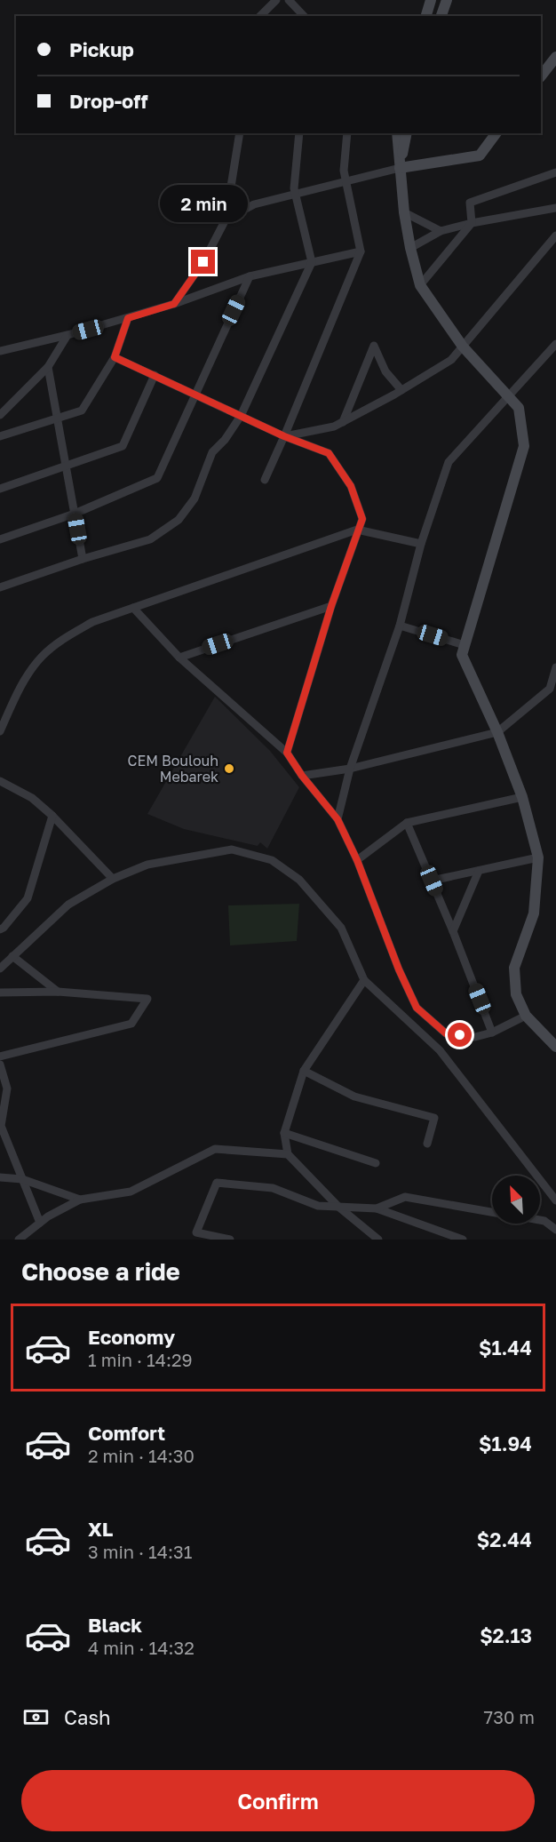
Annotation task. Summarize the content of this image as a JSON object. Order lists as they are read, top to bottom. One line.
{"places":["CEM Boulouh Mebarek"],"north":"top left","page":{"banner":["Pickup","Drop-off"],"bubble":"2 min","heading":"Choose a ride","list":[{"name":"Economy","note":"1 min · 14:29","value":"$1.44"},{"name":"Comfort","note":"2 min · 14:30","value":"$1.94"},{"name":"XL","note":"3 min · 14:31","value":"$2.44"},{"name":"Black","note":"4 min · 14:32","value":"$2.13"}],"pay":["Cash","730 m"],"buttons":"Confirm"}}
